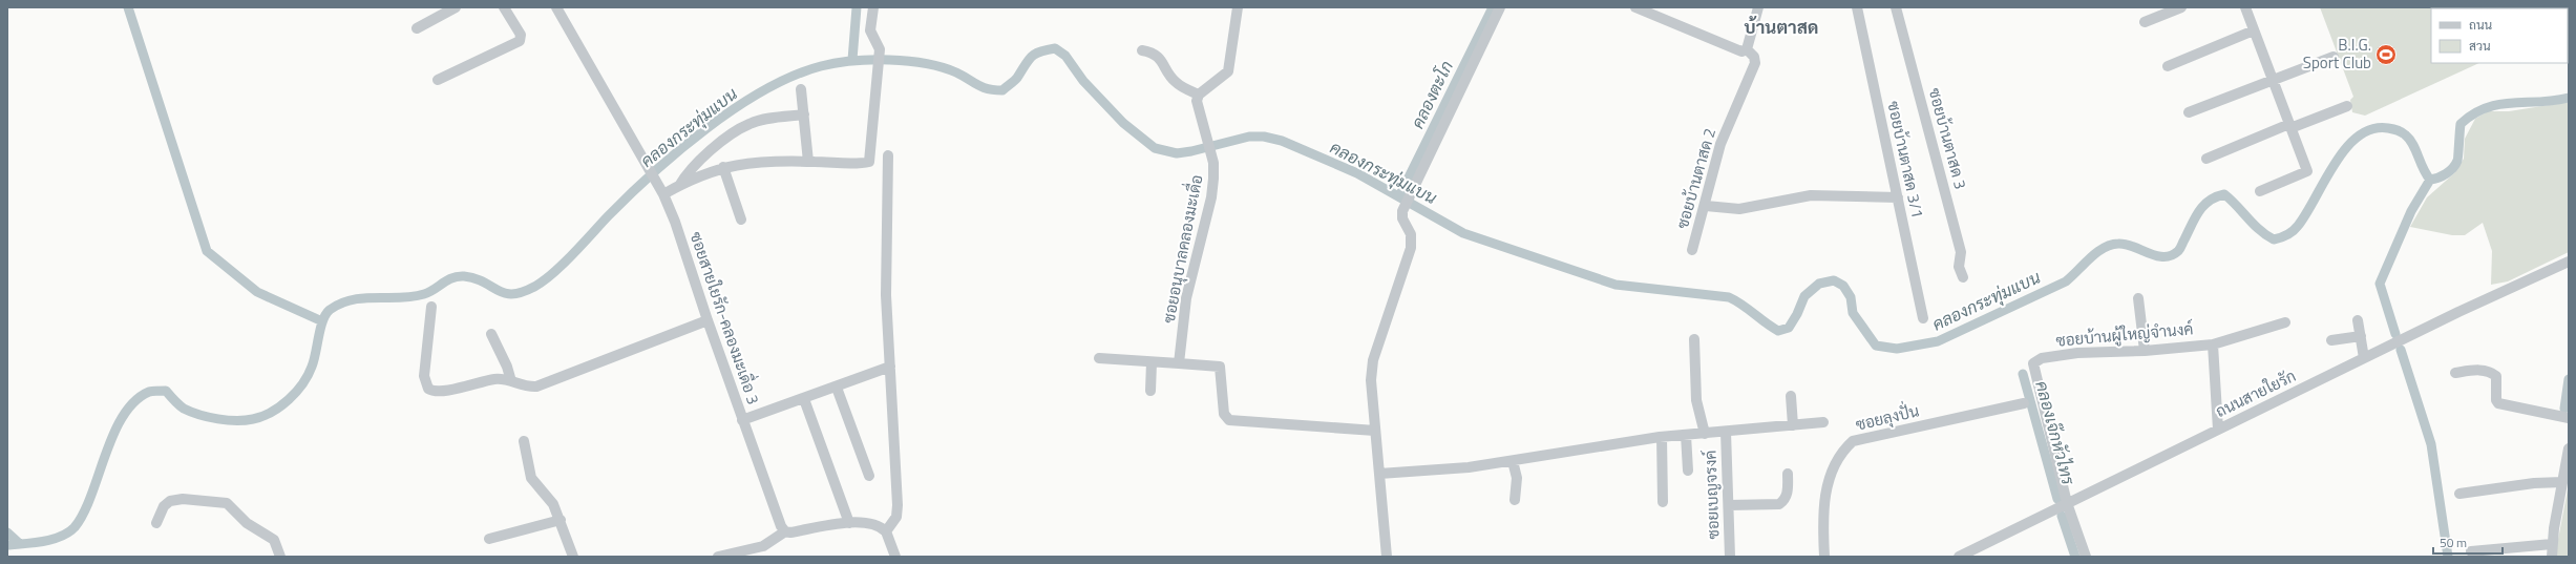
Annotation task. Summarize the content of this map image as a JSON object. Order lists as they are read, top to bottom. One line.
{"streets":{"street":["ซอยบ้านตาสด 3","ซอยบ้านตาสด 3/1","ซอยบ้านตาสด 2","ซอยอนุบาลคลองมะเดื่อ","ซอยสายใยรัก-คลองมะเดื่อ 3","ซอยบ้านผู้ใหญ่จำนงค์","ถนนสายใยรัก","ซอยลุงปั่น","ซอยเบญจรงค์"]},"crossings":[["ซอยบ้านผู้ใหญ่จำนงค์","ถนนสายใยรัก"]],"districts":["บ้านตาสด"],"water":["คลองตะโก","คลองกระทุ่มแบน","คลองเจ๊กหัวไทร"],"places":{"sports":["B.I.G. Sport Club"]},"legend":["ถนน","สวน"],"scale_bar":"50 m"}
